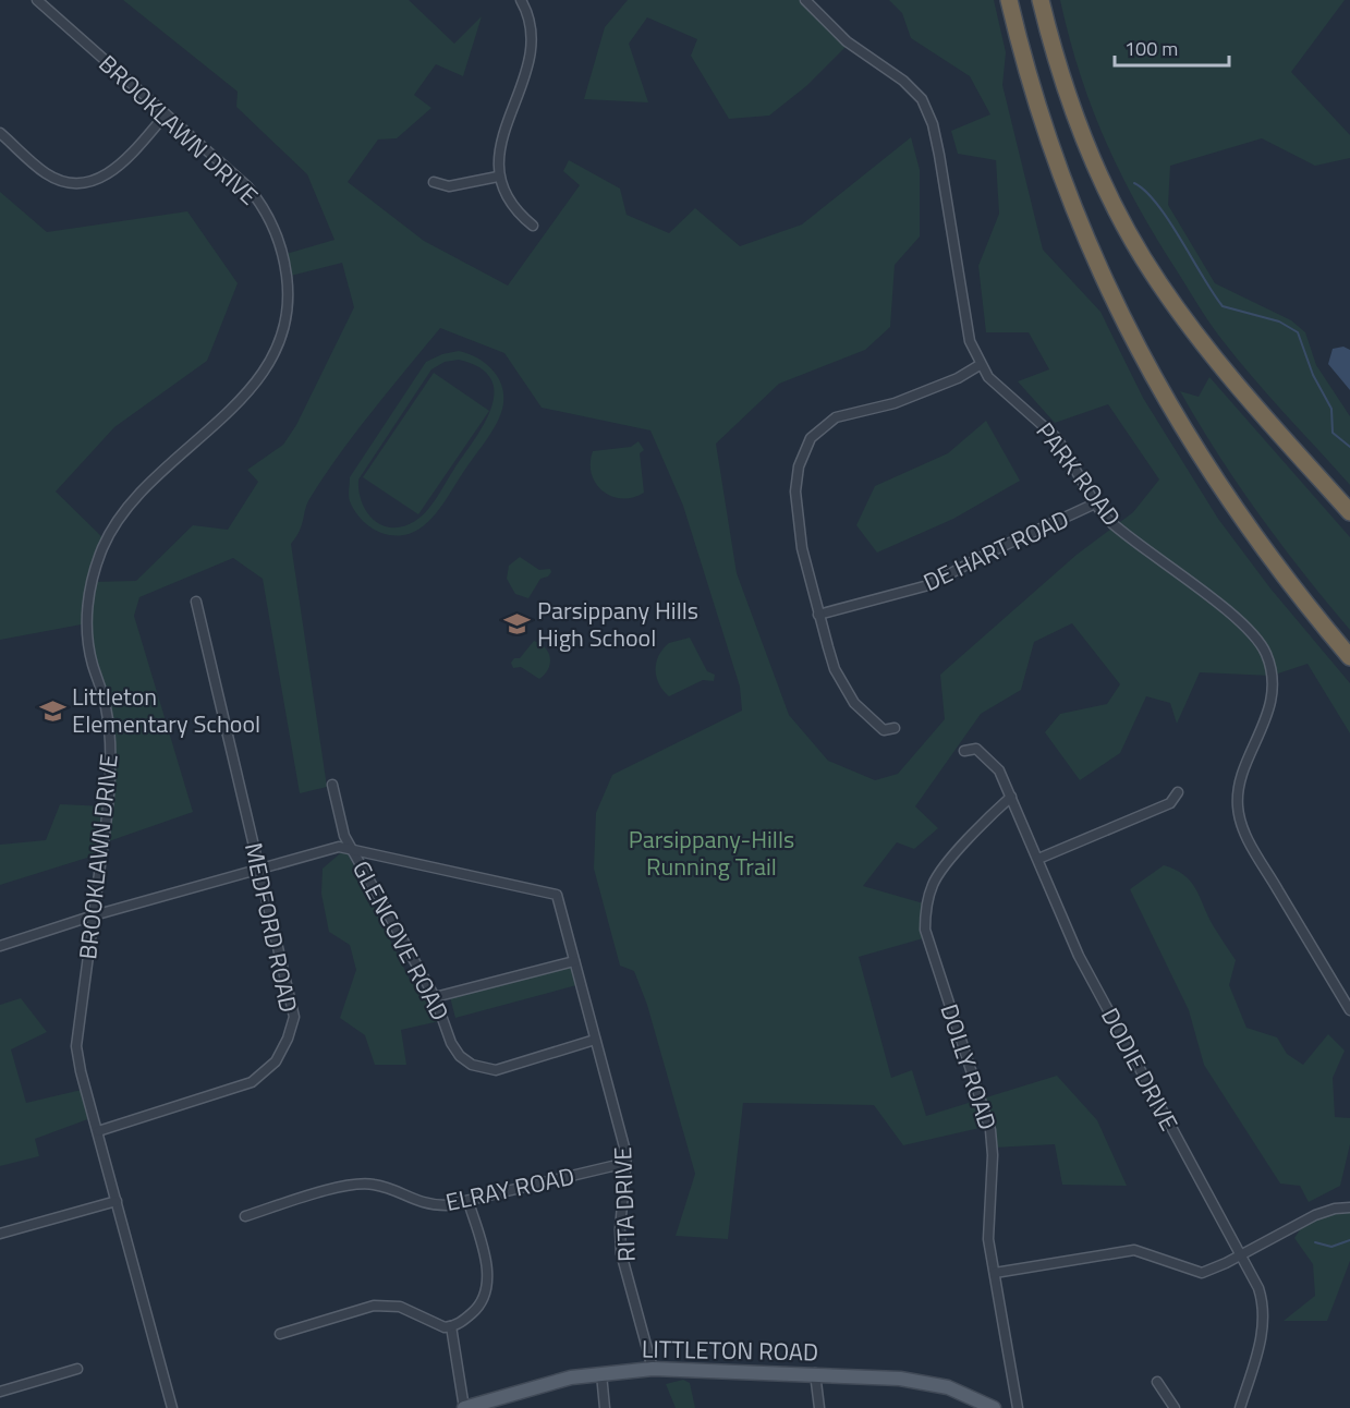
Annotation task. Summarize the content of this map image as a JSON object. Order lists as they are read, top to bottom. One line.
{"streets":{"main road":["LITTLETON ROAD"],"street":["BROOKLAWN DRIVE","PARK ROAD","DE HART ROAD","MEDFORD ROAD","GLENCOVE ROAD","DOLLY ROAD","DODIE DRIVE","ELRAY ROAD","RITA DRIVE"]},"crossings":[["BROOKLAWN DRIVE","MEDFORD ROAD"],["BROOKLAWN DRIVE","GLENCOVE ROAD"],["PARK ROAD","DE HART ROAD"],["MEDFORD ROAD","GLENCOVE ROAD"],["GLENCOVE ROAD","RITA DRIVE"],["DOLLY ROAD","DODIE DRIVE"],["ELRAY ROAD","RITA DRIVE"],["RITA DRIVE","LITTLETON ROAD"]],"parks":["Parsippany-Hills Running Trail"],"places":{"school or university":["Parsippany Hills High School","Littleton Elementary School"]},"scale_bar":"100 m"}
